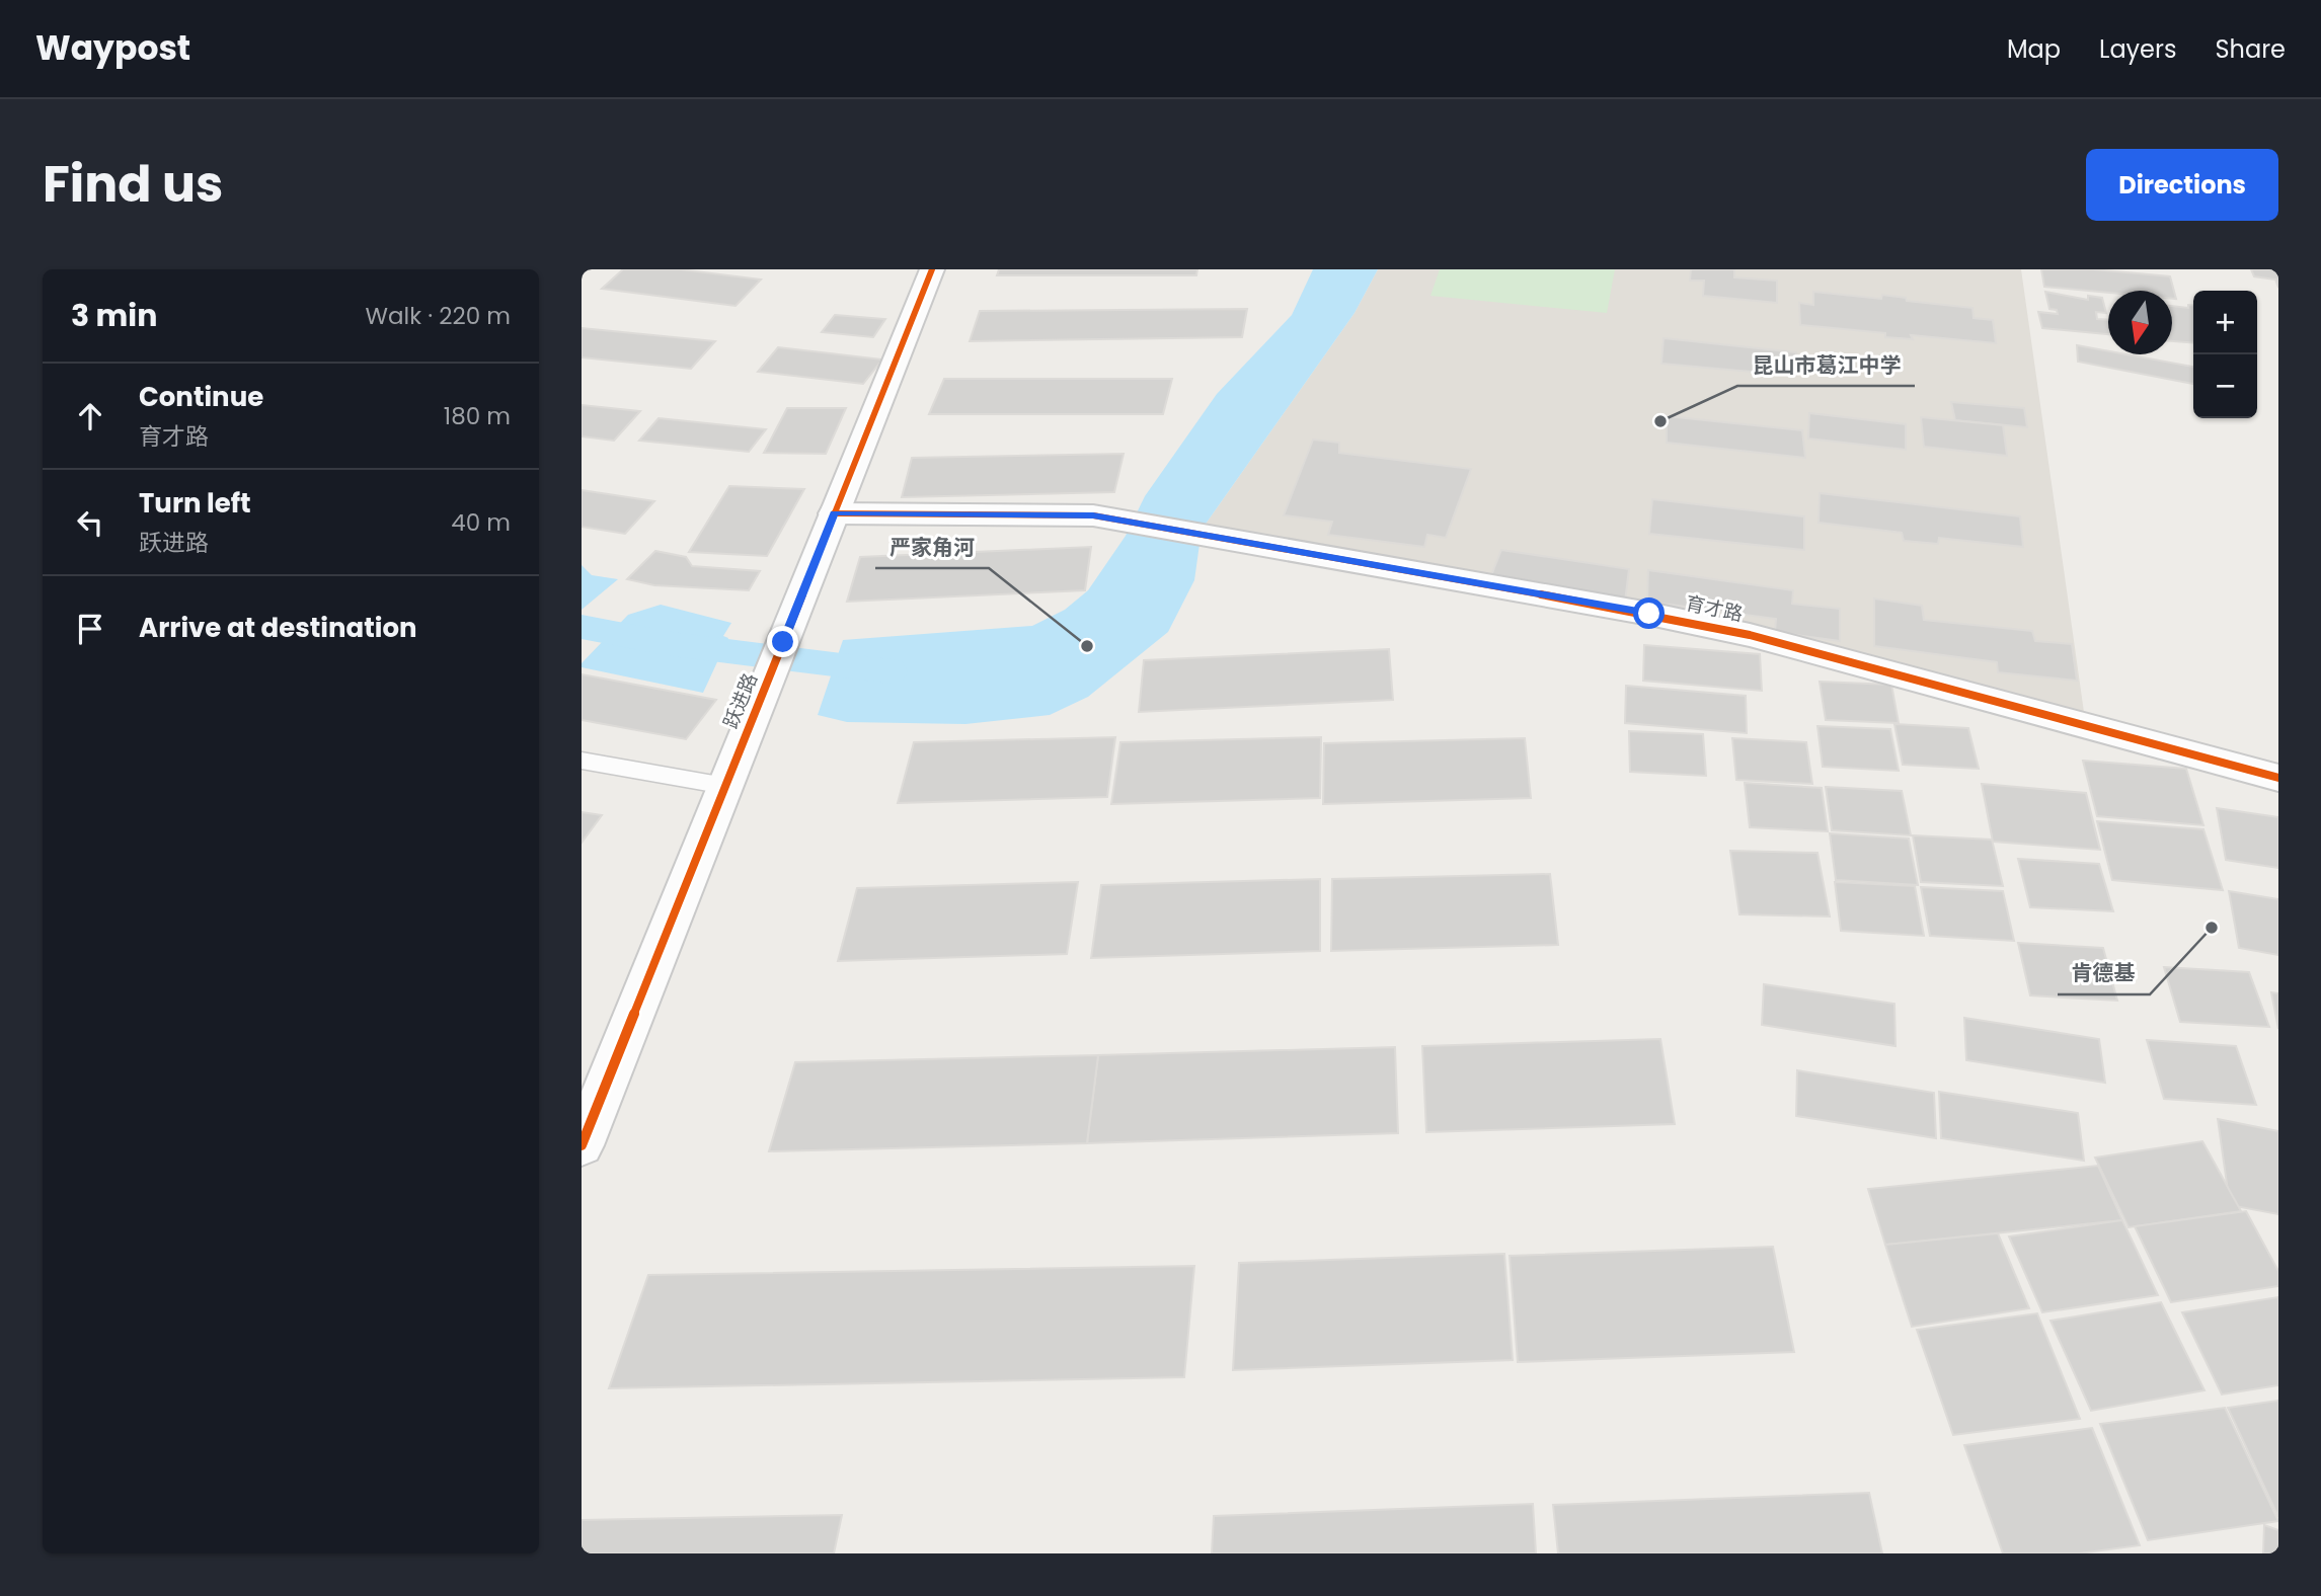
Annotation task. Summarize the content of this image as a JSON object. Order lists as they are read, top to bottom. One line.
{"streets":{"street":["育才路","跃进路"]},"crossings":[["育才路","跃进路"]],"places":["昆山市葛江中学","严家角河","肯德基"],"north":"bottom","page":{"header":"Waypost","nav":["Map","Layers","Share"],"title":"Find us","buttons":"Directions","heading":["3 min","Walk · 220 m"],"map_buttons":["+","−"],"list":[["Continue","育才路","180 m"],["Turn left","跃进路","40 m"],"Arrive at destination"]}}
